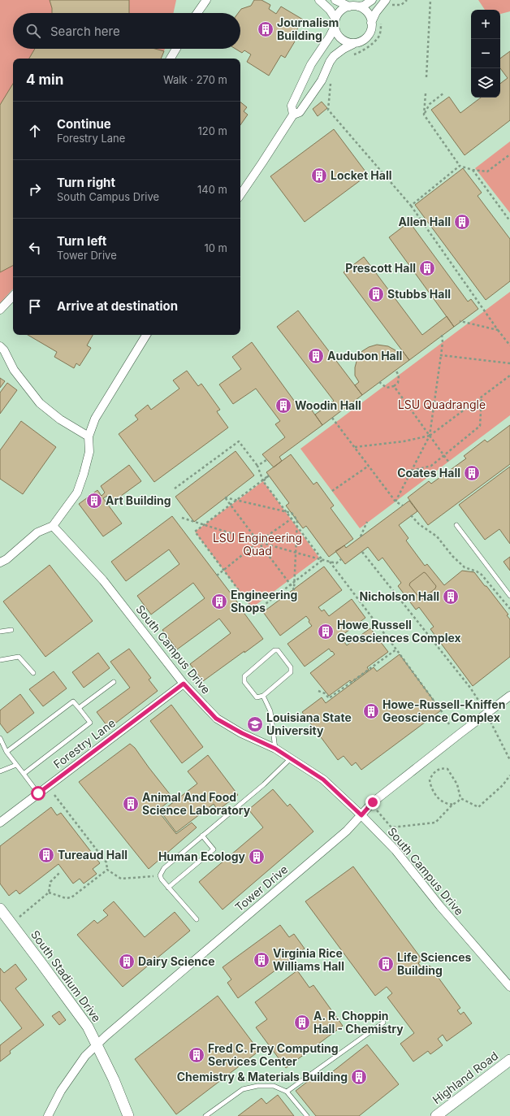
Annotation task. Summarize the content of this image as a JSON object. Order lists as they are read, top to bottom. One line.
{"streets":{"street":["South Campus Drive","Forestry Lane","Tower Drive","South Stadium Drive","Highland Road"]},"crossings":[["South Campus Drive","Forestry Lane"],["South Campus Drive","Tower Drive"],["Tower Drive","South Stadium Drive"]],"parks":["LSU Quadrangle","LSU Engineering Quad"],"places":{"building":["Journalism Building","Locket Hall","Allen Hall","Prescott Hall","Stubbs Hall","Audubon Hall","Woodin Hall","Coates Hall","Art Building","Nicholson Hall","Engineering Shops","Howe Russell Geosciences Complex","Howe-Russell-Kniffen Geoscience Complex","Animal And Food Science Laboratory","Tureaud Hall","Human Ecology","Virginia Rice Williams Hall","Dairy Science","Life Sciences Building","A. R. Choppin Hall - Chemistry","Fred C. Frey Computing Services Center","Chemistry & Materials Building"],"school or university":["Louisiana State University"]},"page":{"map_buttons":["+","−"],"search":"Search here","heading":["4 min","Walk · 270 m"],"list":[["Continue","Forestry Lane","120 m"],["Turn right","South Campus Drive","140 m"],["Turn left","Tower Drive","10 m"],"Arrive at destination"]}}
